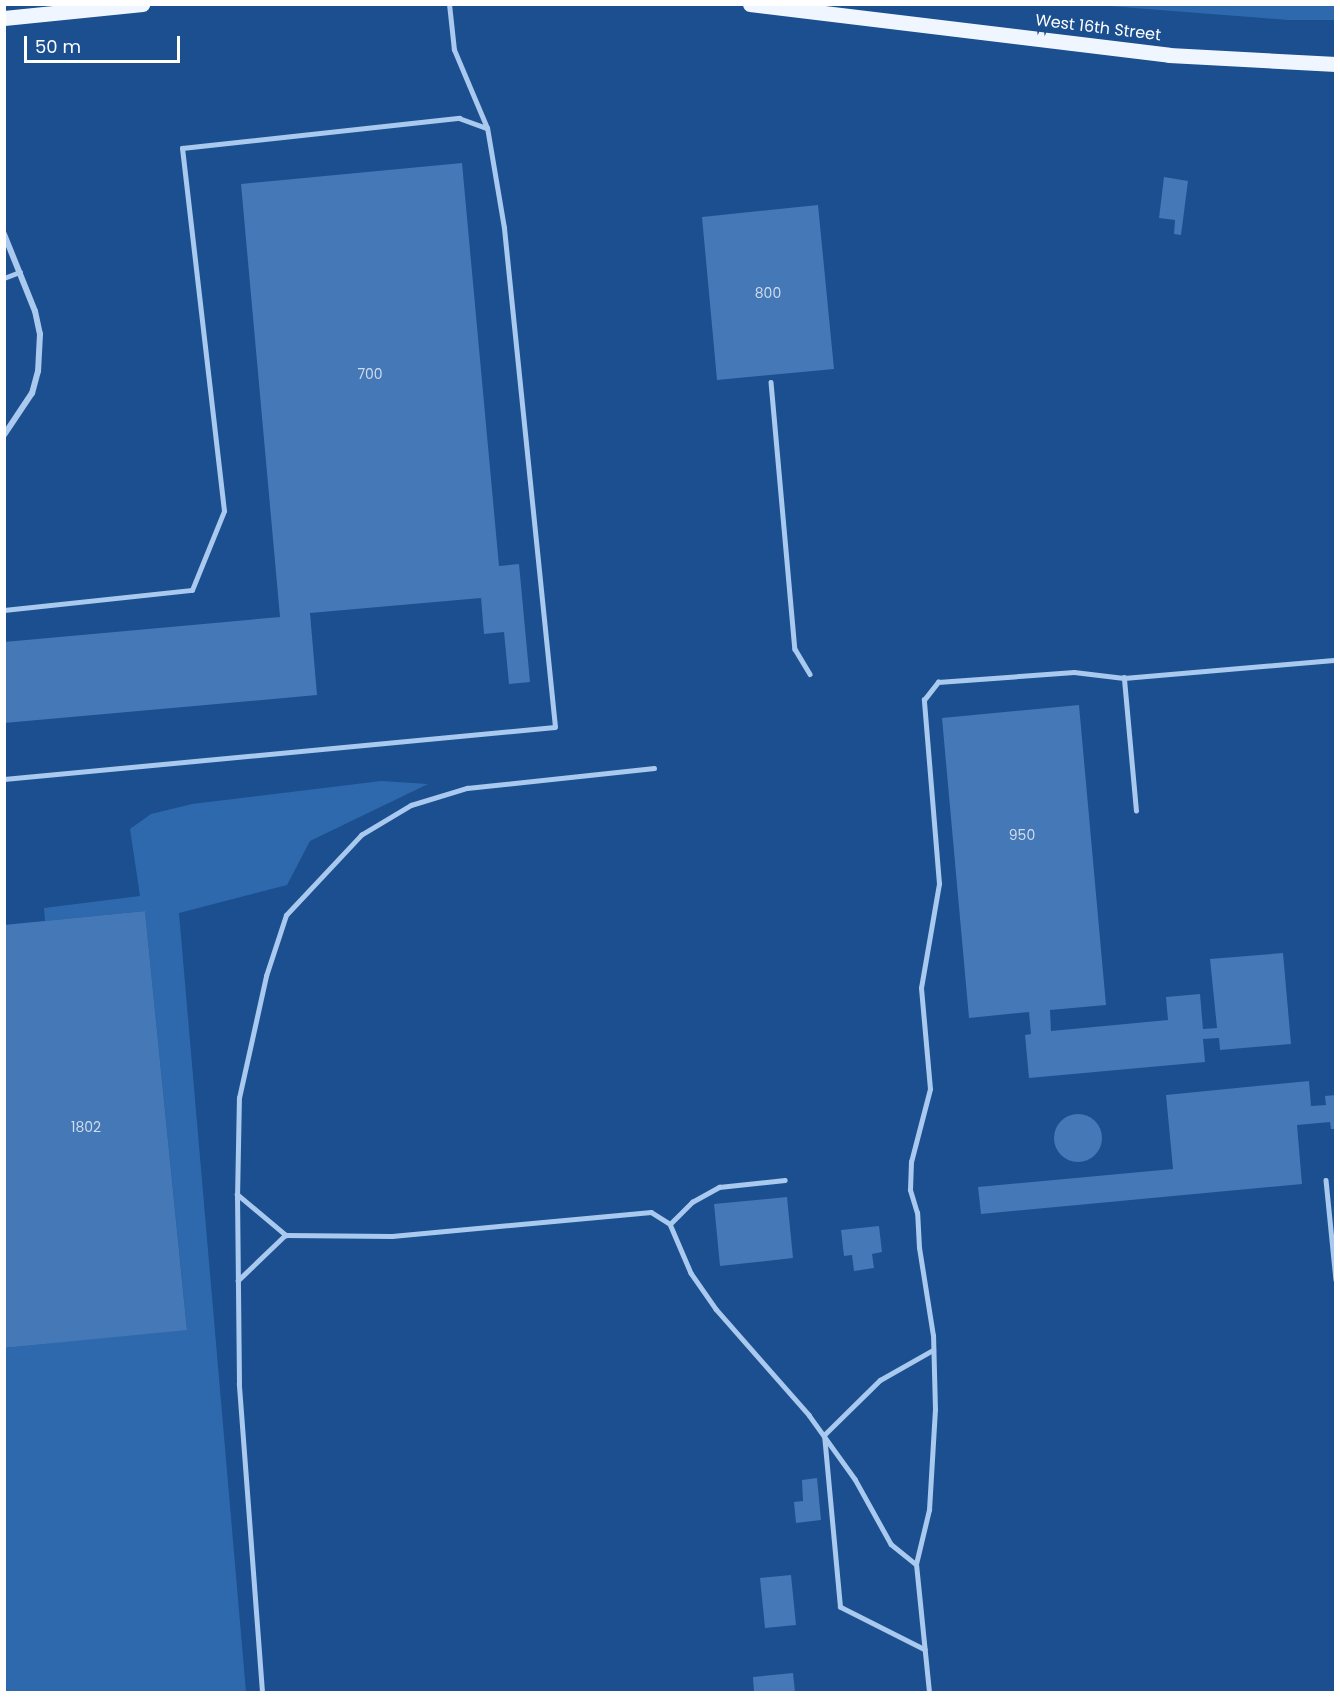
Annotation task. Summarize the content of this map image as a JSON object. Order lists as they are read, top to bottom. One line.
{"streets":{"main road":["West 16th Street"]},"house_numbers":["800","700","950","1802"],"scale_bar":"50 m"}
